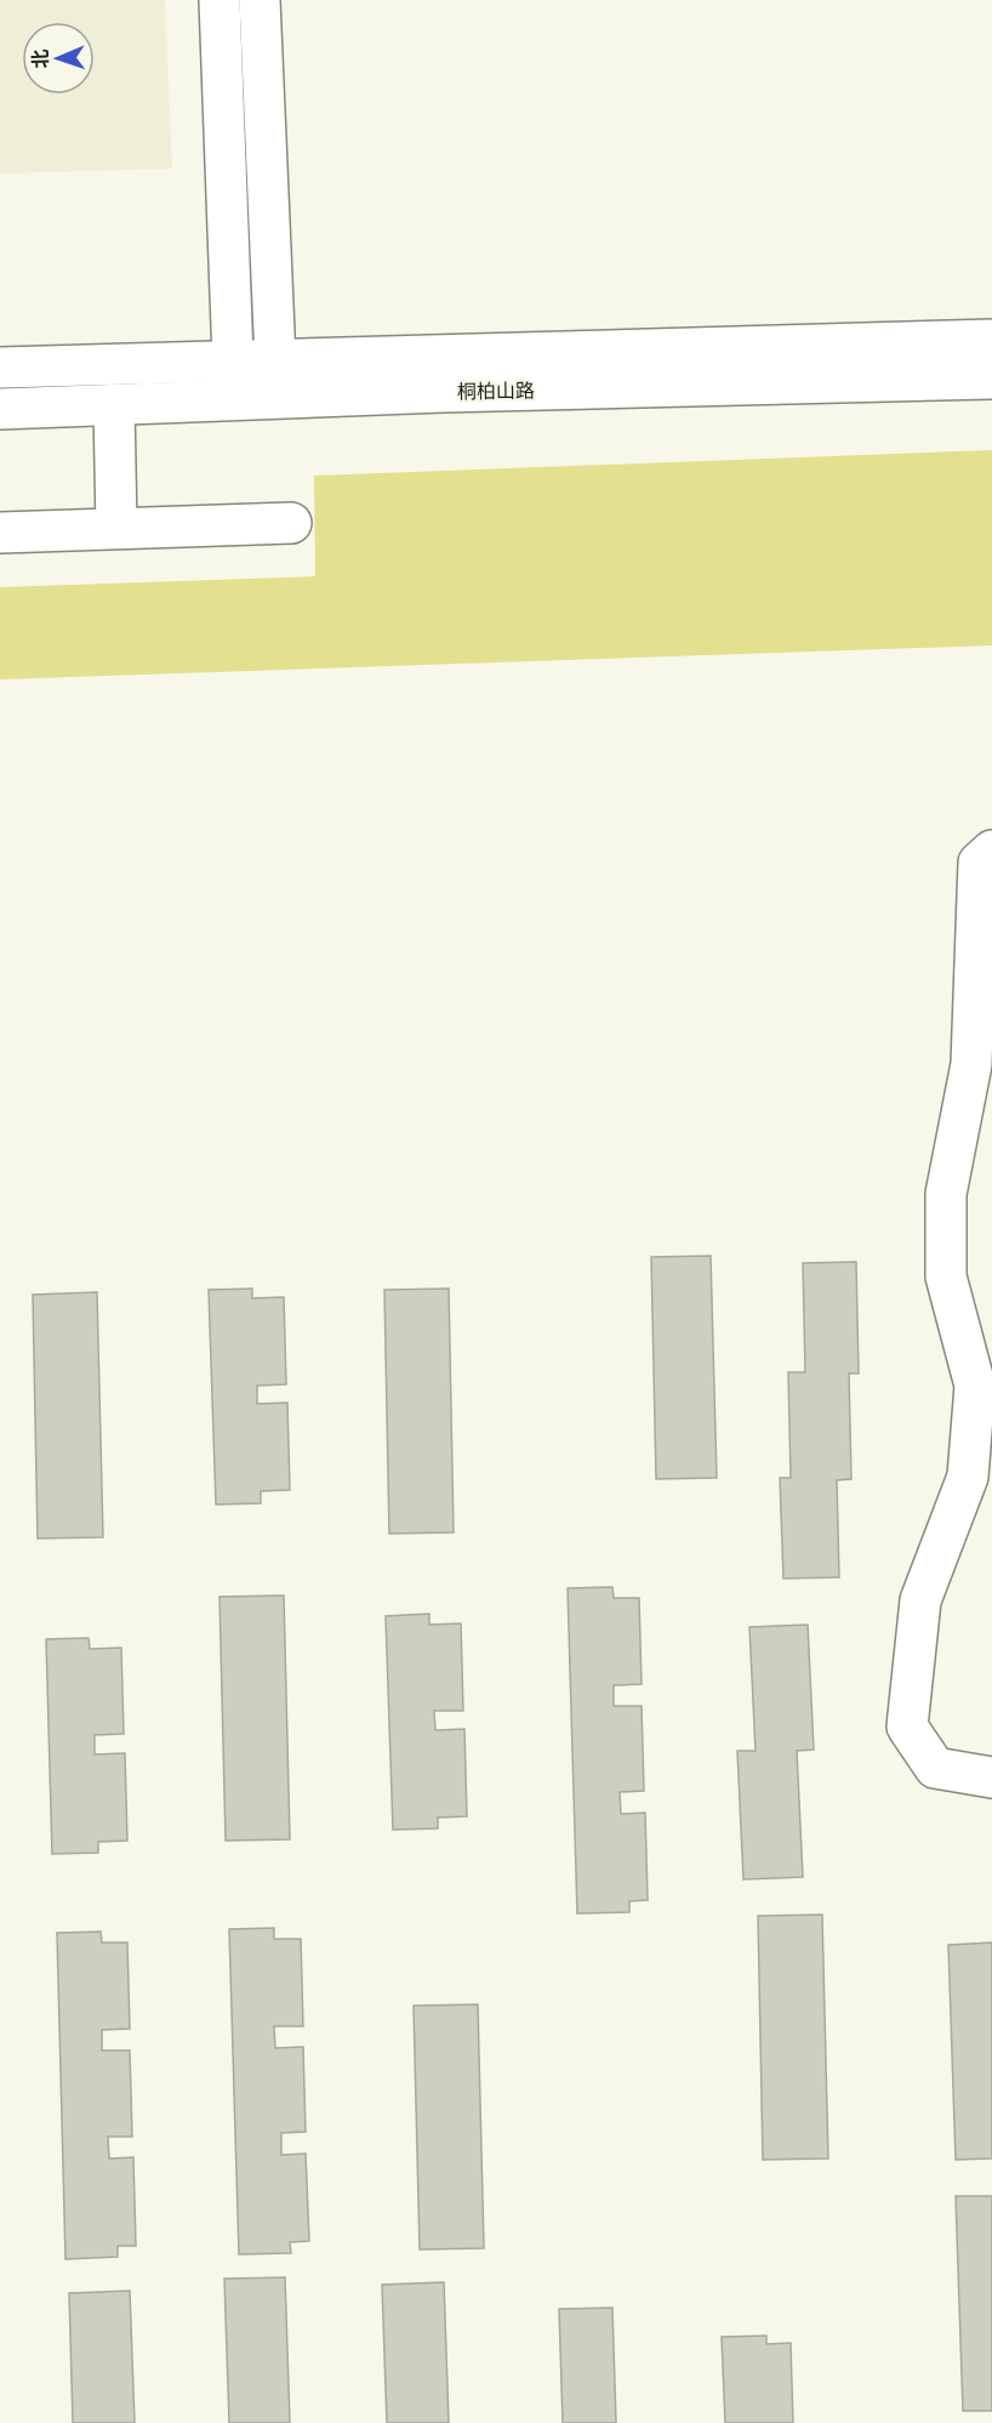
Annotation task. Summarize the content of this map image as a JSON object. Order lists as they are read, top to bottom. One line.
{"streets":{"street":["桐柏山路"]},"north":"left"}
